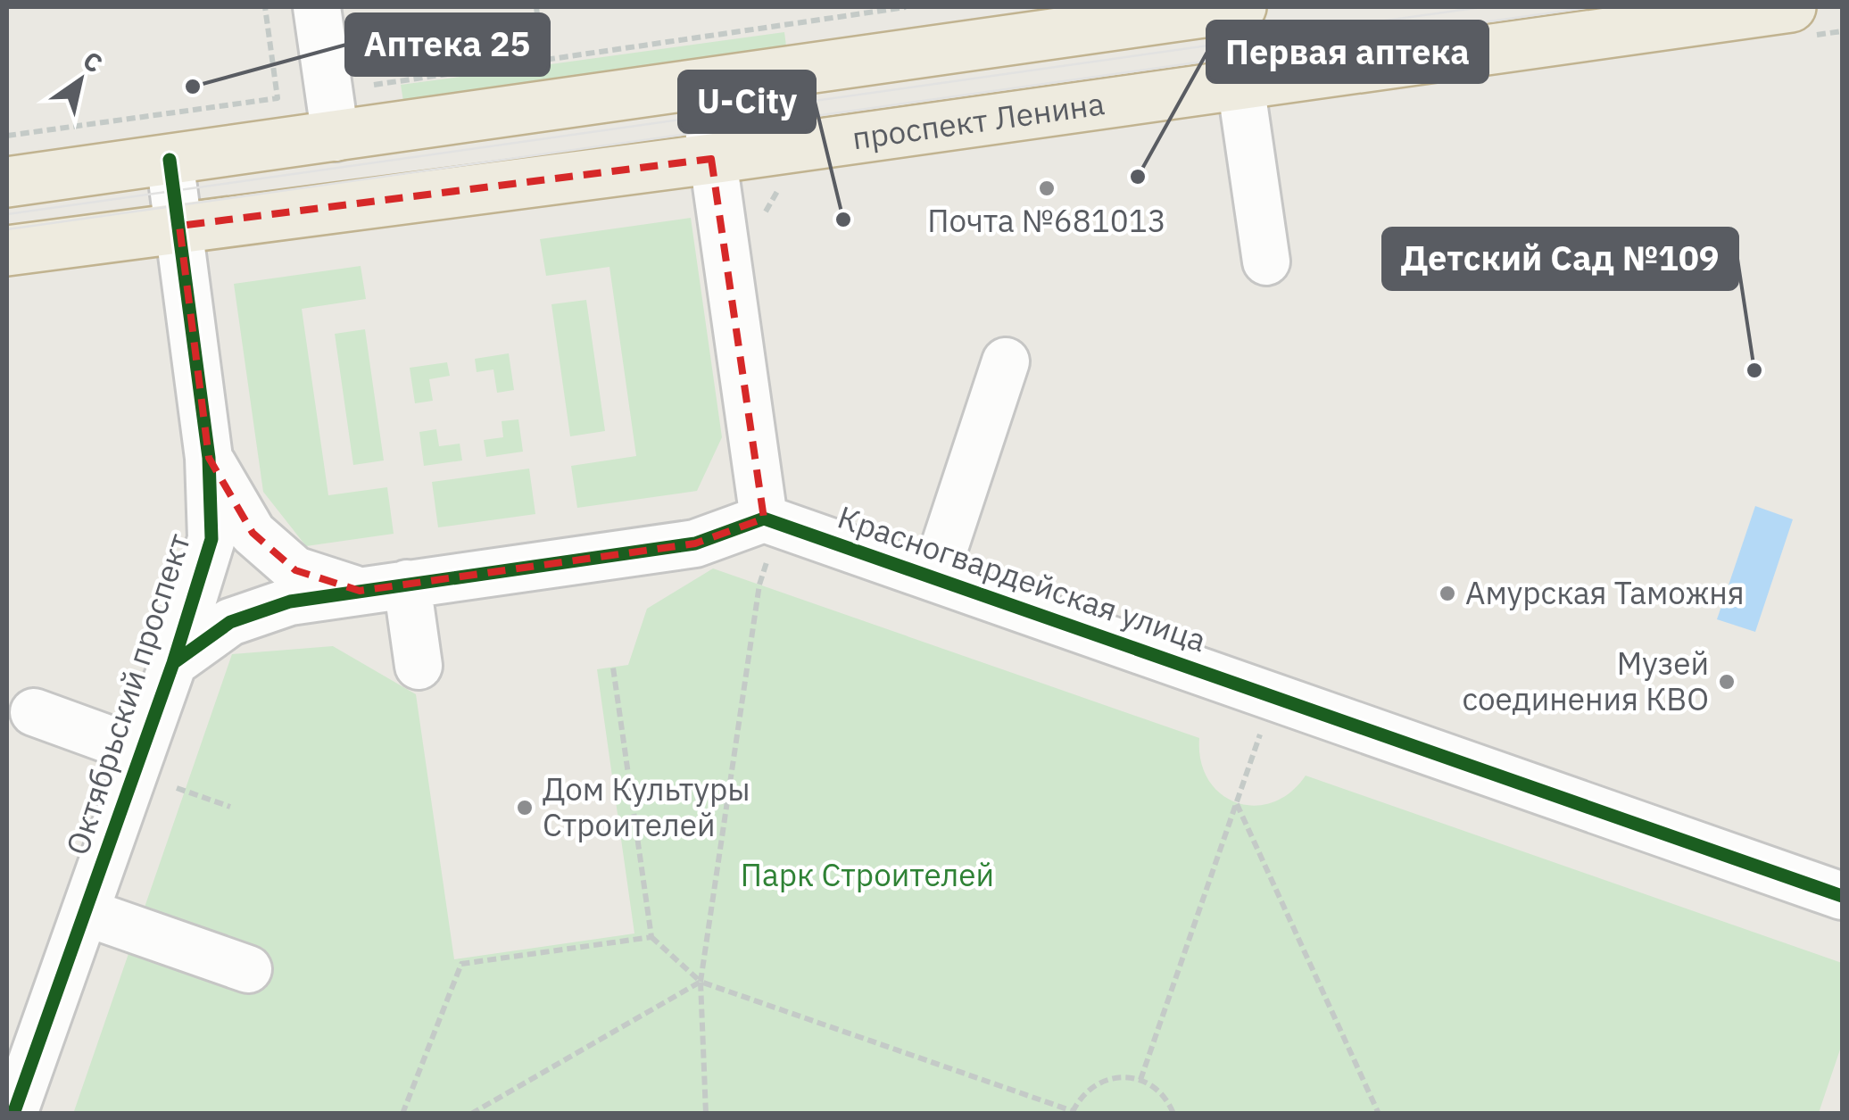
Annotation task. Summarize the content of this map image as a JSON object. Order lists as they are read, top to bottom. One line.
{"streets":{"highway":["проспект Ленина"],"street":["Красногвардейская улица","Октябрьский проспект"]},"crossings":[["проспект Ленина","Октябрьский проспект"]],"parks":["Парк Строителей"],"places":["Аптека 25","Первая аптека","Почта №681013","U-City","Детский Сад №109","Амурская Таможня","Музей соединения КВО","Дом Культуры Строителей"],"north":"top right"}
